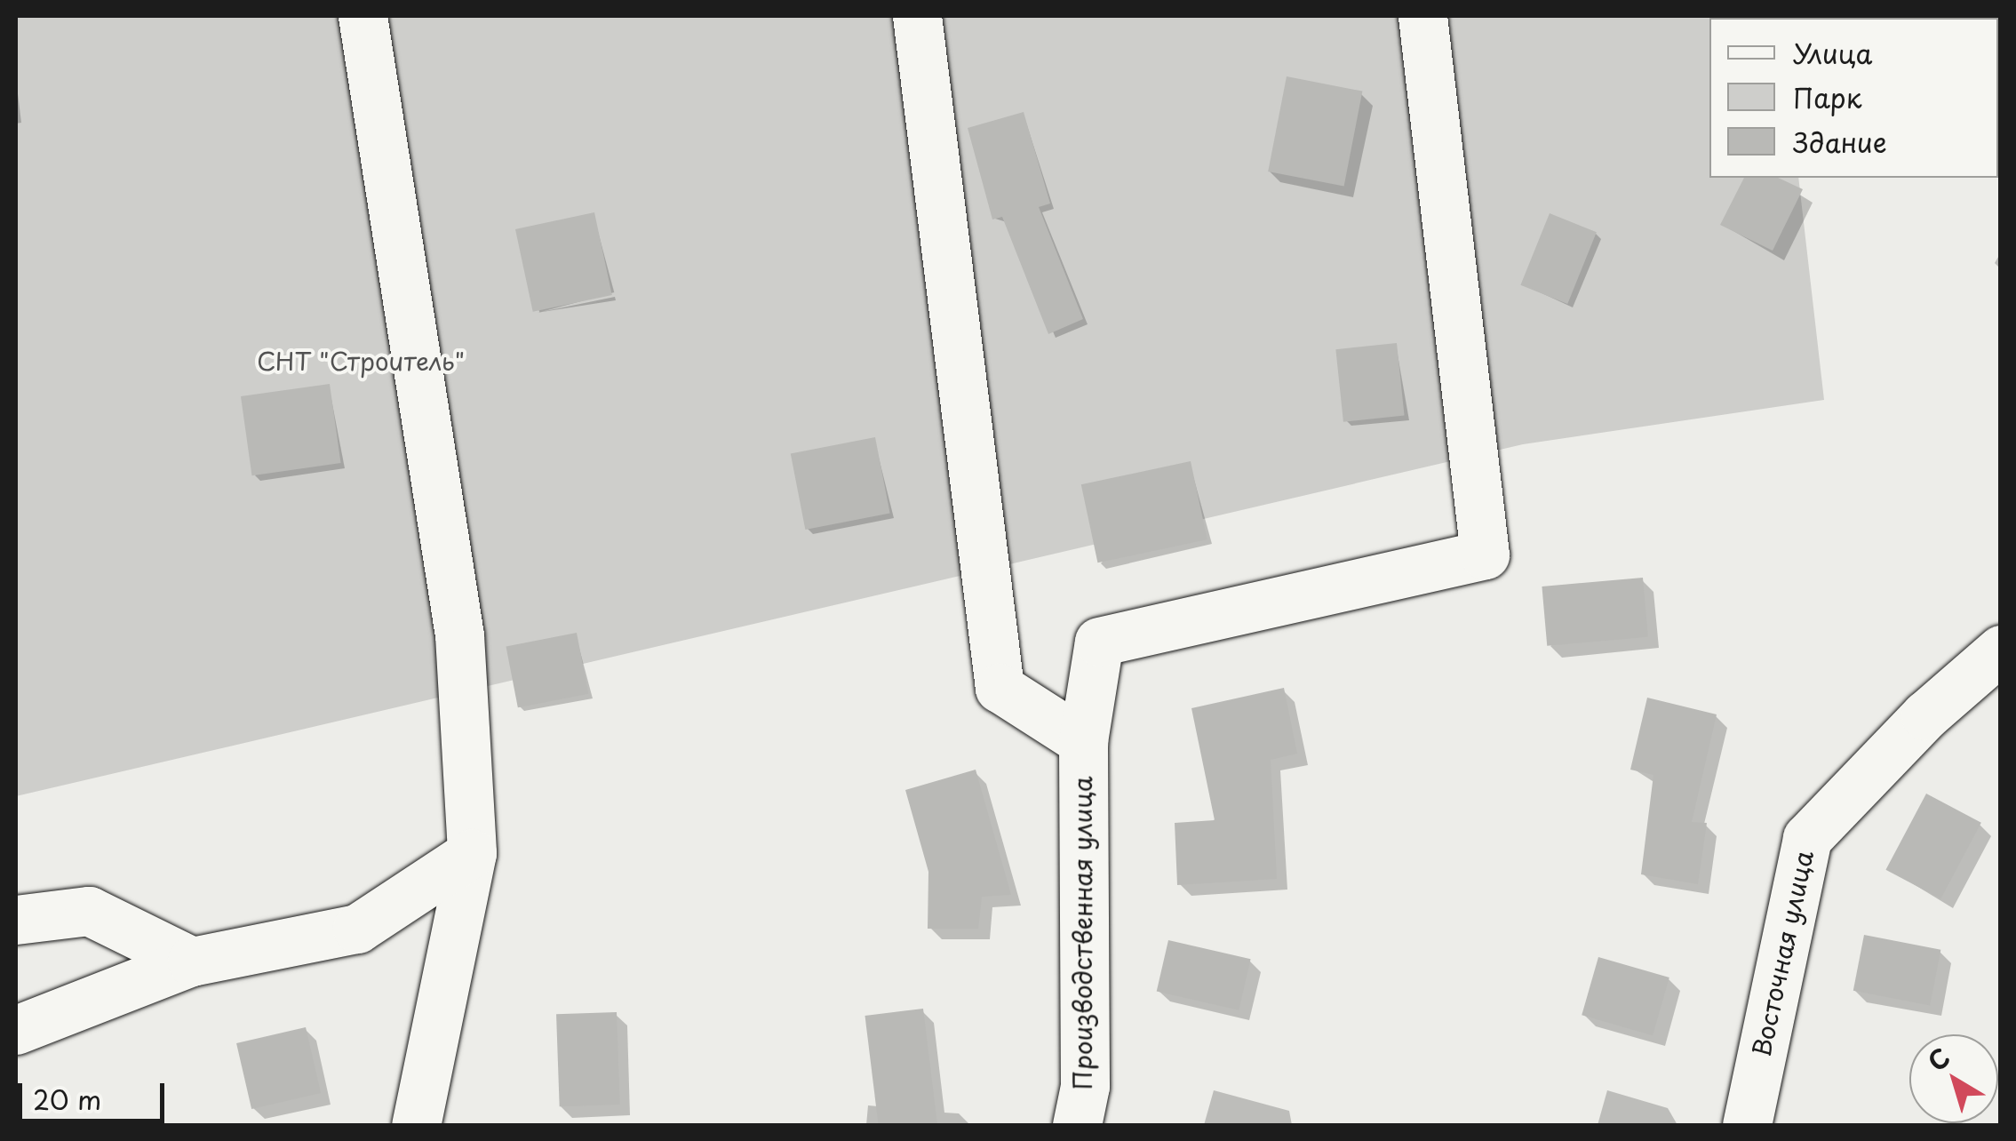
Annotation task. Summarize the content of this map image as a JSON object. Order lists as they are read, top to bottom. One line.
{"streets":{"street":["Производственная улица","Восточная улица"]},"parks":["СНТ \"Строитель\""],"legend":["Улица","Парк","Здание"],"scale_bar":"20 m","north":"top left"}
